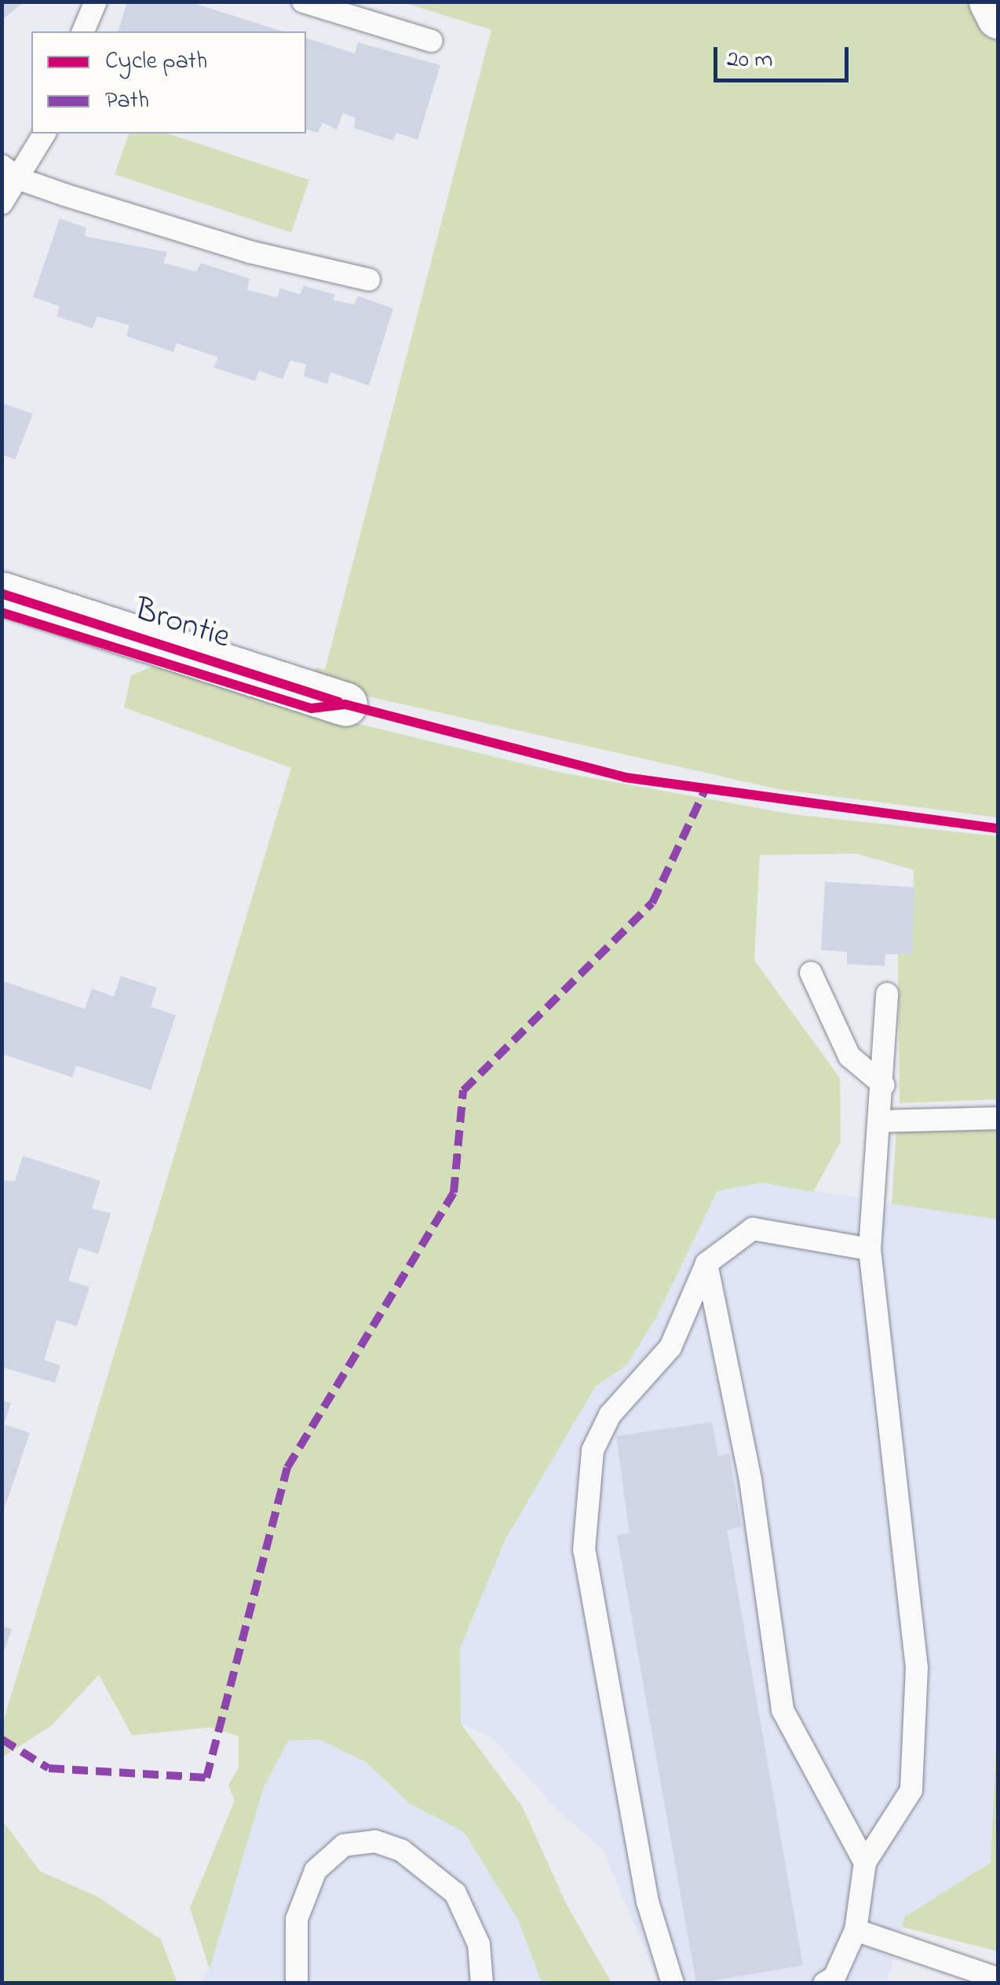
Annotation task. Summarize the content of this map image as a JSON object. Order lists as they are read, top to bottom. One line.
{"streets":{"street":["Brontie"]},"legend":["Cycle path","Path"],"scale_bar":"20 m"}
